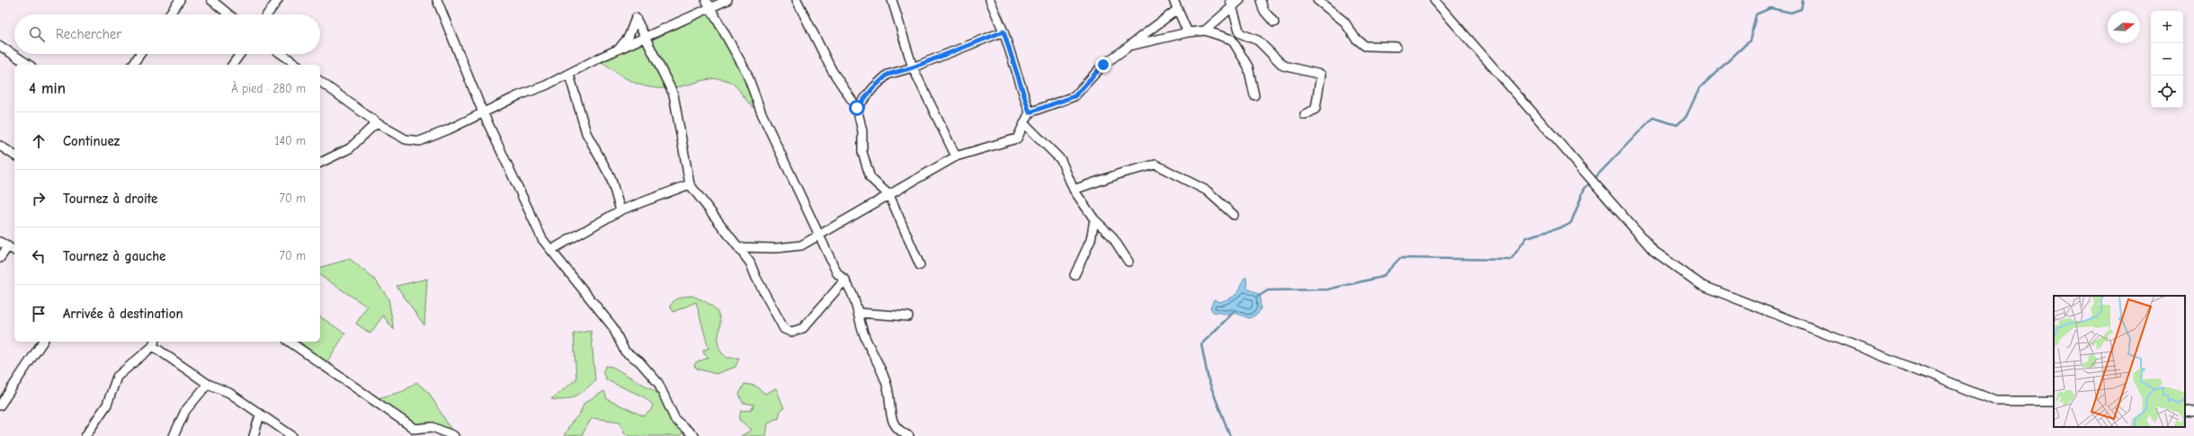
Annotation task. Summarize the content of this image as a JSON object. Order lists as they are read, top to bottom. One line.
{"north":"right","page":{"map_buttons":["+","−"],"search":"Rechercher","heading":["4 min","À pied · 280 m"],"list":[["Continuez","140 m"],["Tournez à droite","70 m"],["Tournez à gauche","70 m"],"Arrivée à destination"]}}
